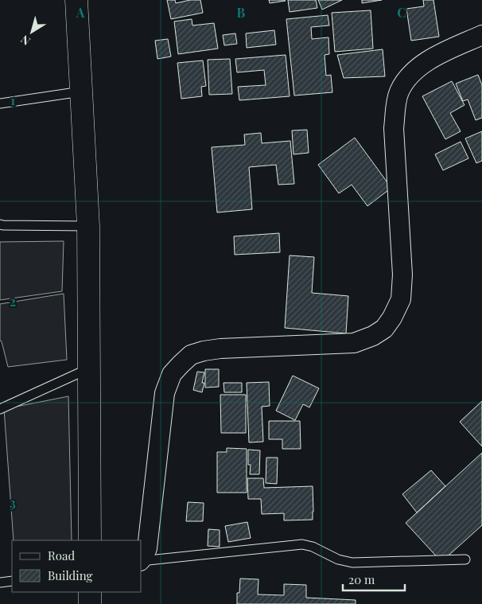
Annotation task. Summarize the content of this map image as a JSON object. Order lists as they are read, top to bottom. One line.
{"legend":["Road","Building"],"scale_bar":"20 m","north":"bottom left","grid":{"columns":["A","B","C"],"rows":["1","2","3"]}}
